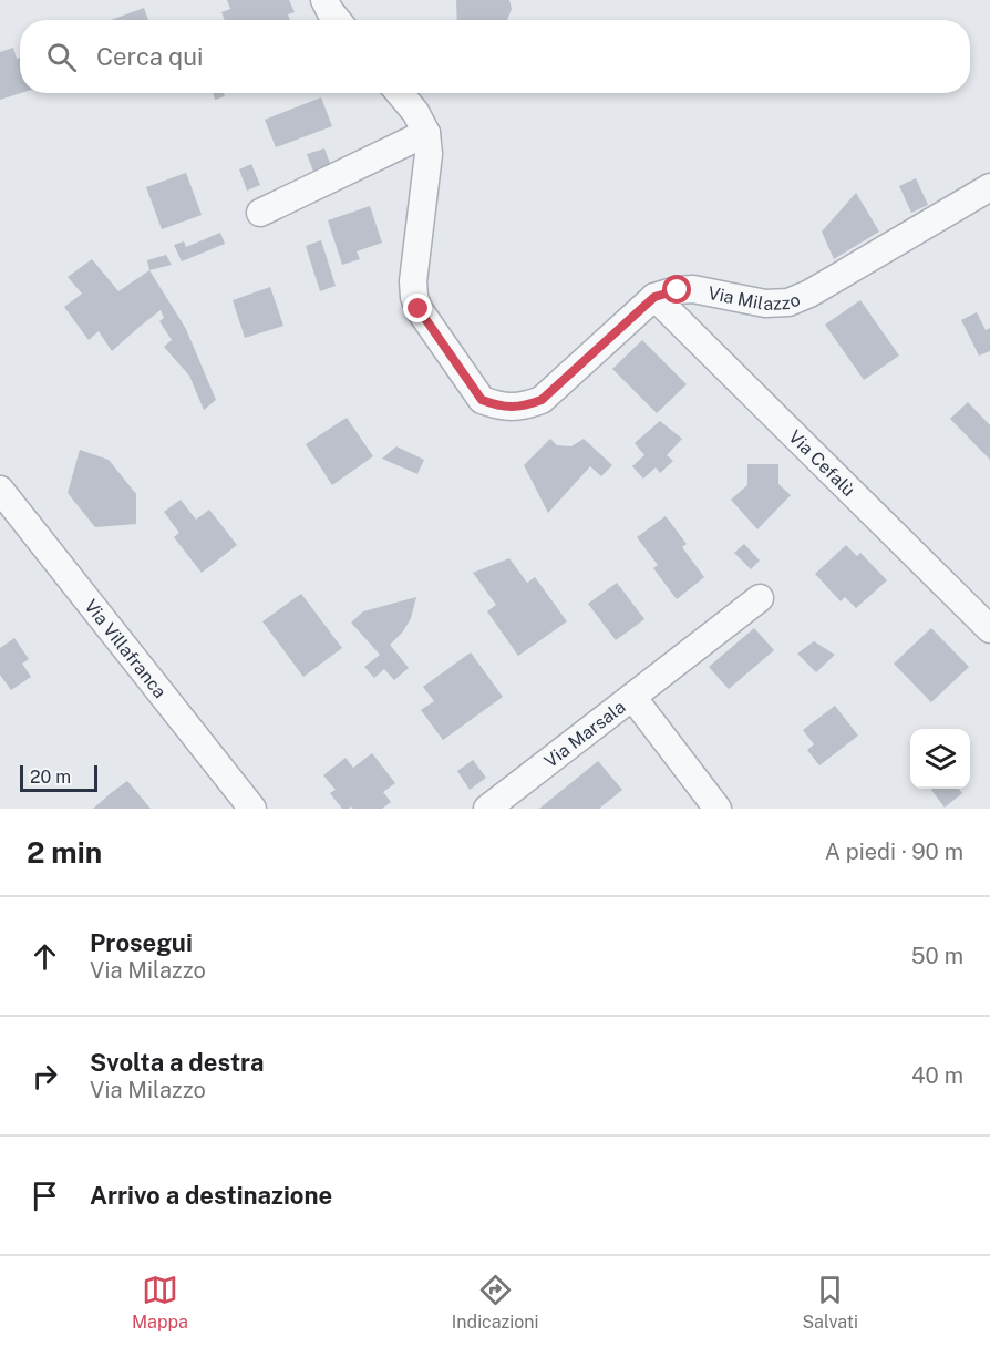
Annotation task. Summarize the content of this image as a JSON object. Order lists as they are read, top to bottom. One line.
{"streets":{"street":["Via Milazzo","Via Cefalù","Via Villafranca","Via Marsala"]},"crossings":[["Via Milazzo","Via Cefalù"]],"scale_bar":"20 m","page":{"search":"Cerca qui","scale":"20 m","heading":["2 min","A piedi · 90 m"],"list":[["Prosegui","Via Milazzo","50 m"],["Svolta a destra","Via Milazzo","40 m"],"Arrivo a destinazione"],"nav":["Mappa","Indicazioni","Salvati"]}}
